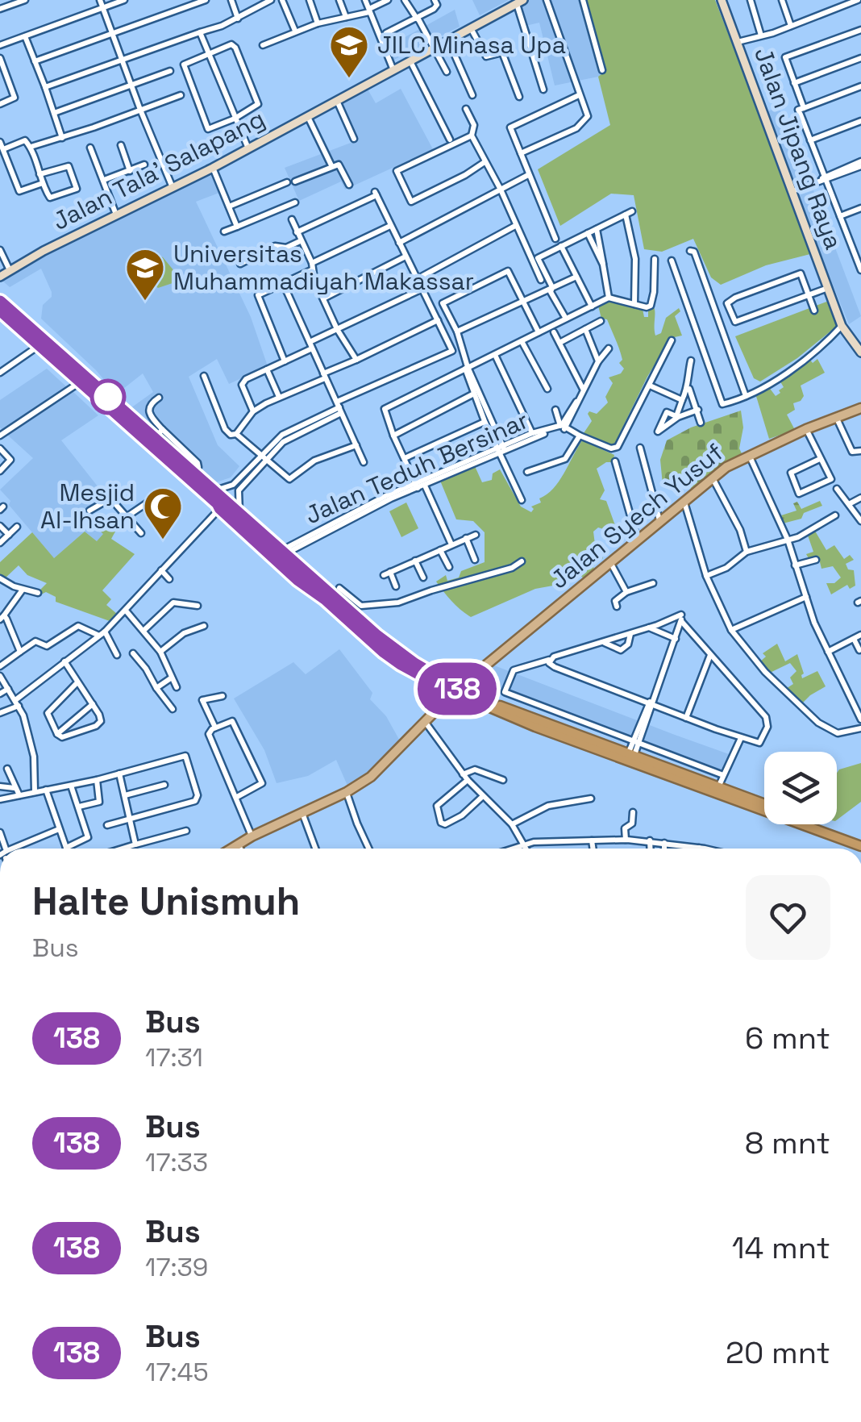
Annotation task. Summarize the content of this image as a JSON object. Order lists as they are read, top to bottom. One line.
{"streets":{"main road":["Jalan Jipang Raya","Jalan Tala' Salapang","Jalan Syech Yusuf"],"street":["Jalan Teduh Bersinar"]},"places":{"school or university":["JILC Minasa Upa","Universitas Muhammadiyah Makassar"],"mosque":["Mesjid Al-Ihsan"]},"lines":["bus line 138"],"page":{"on_map":"138","heading":["Halte Unismuh","Bus"],"list":[{"mark":"138","name":"Bus","note":"17:31","value":"6 mnt"},{"mark":"138","name":"Bus","note":"17:33","value":"8 mnt"},{"mark":"138","name":"Bus","note":"17:39","value":"14 mnt"},{"mark":"138","name":"Bus","note":"17:45","value":"20 mnt"}]}}
